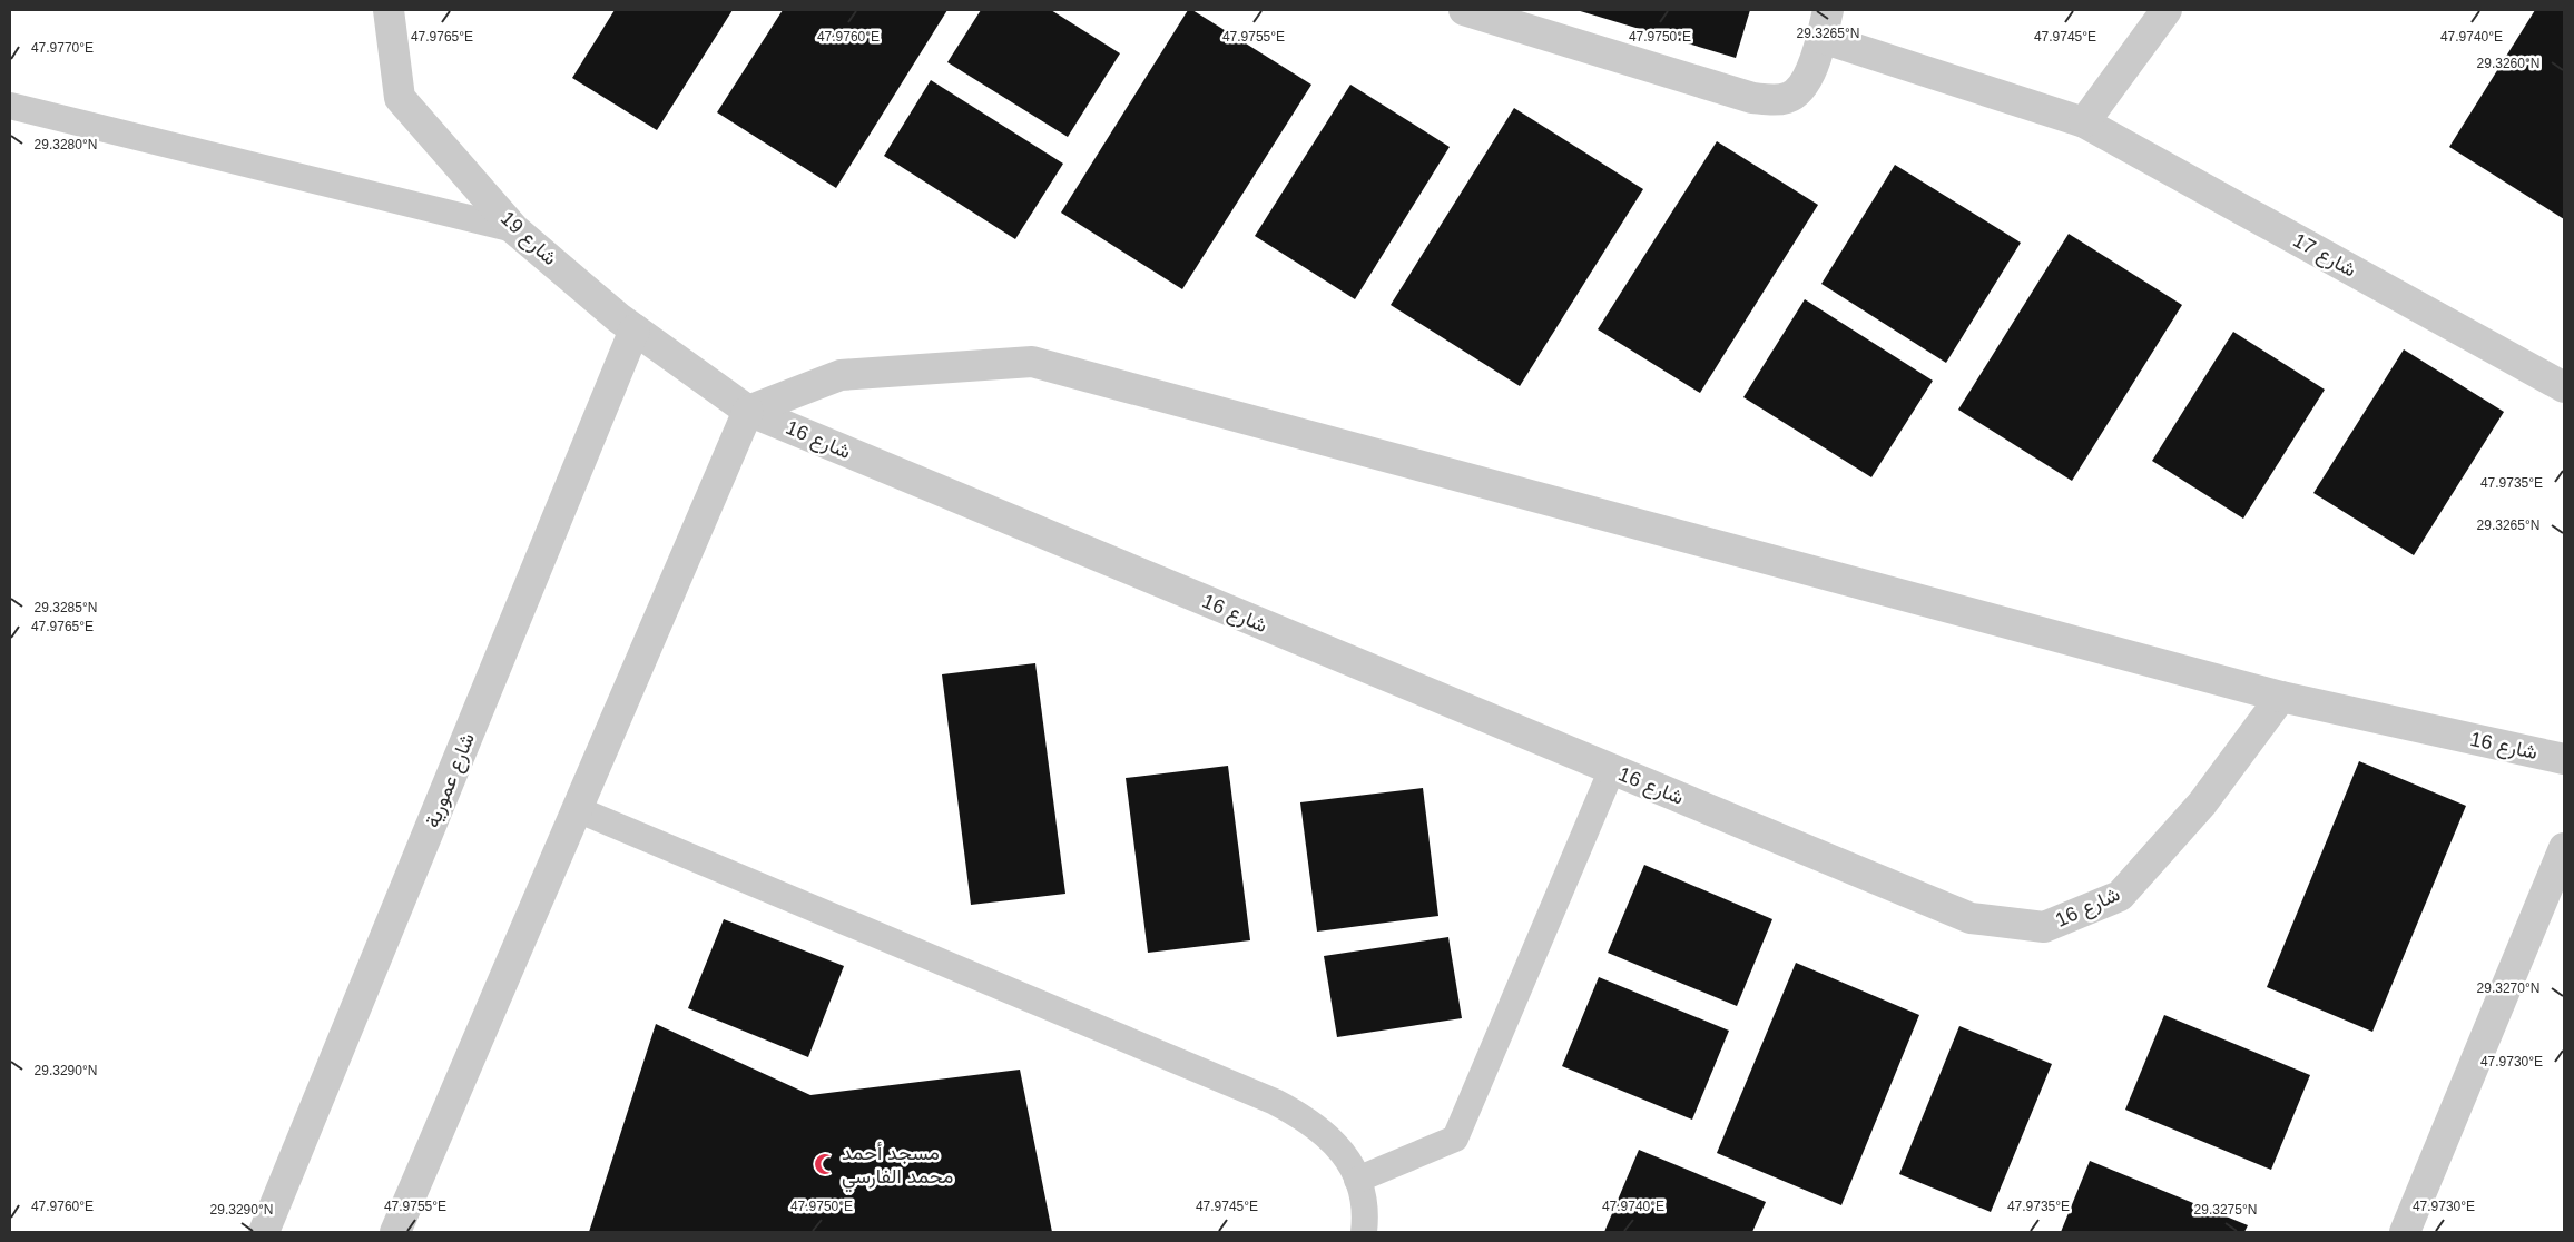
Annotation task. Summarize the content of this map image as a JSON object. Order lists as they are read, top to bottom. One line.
{"streets":{"street":["شارع 19","شارع 17","شارع 16","شارع عمورية"]},"crossings":[["شارع 19","شارع 16"],["شارع 19","شارع عمورية"]],"places":{"mosque":["مسجد أحمد محمد الفارسي"]},"coordinates":["29.3265°N","47.9765°E","47.9760°E","47.9755°E","47.9750°E","47.9745°E","47.9740°E","47.9770°E","29.3260°N","29.3280°N","47.9735°E","29.3285°N","29.3270°N","47.9730°E","29.3290°N","29.3275°N"]}
